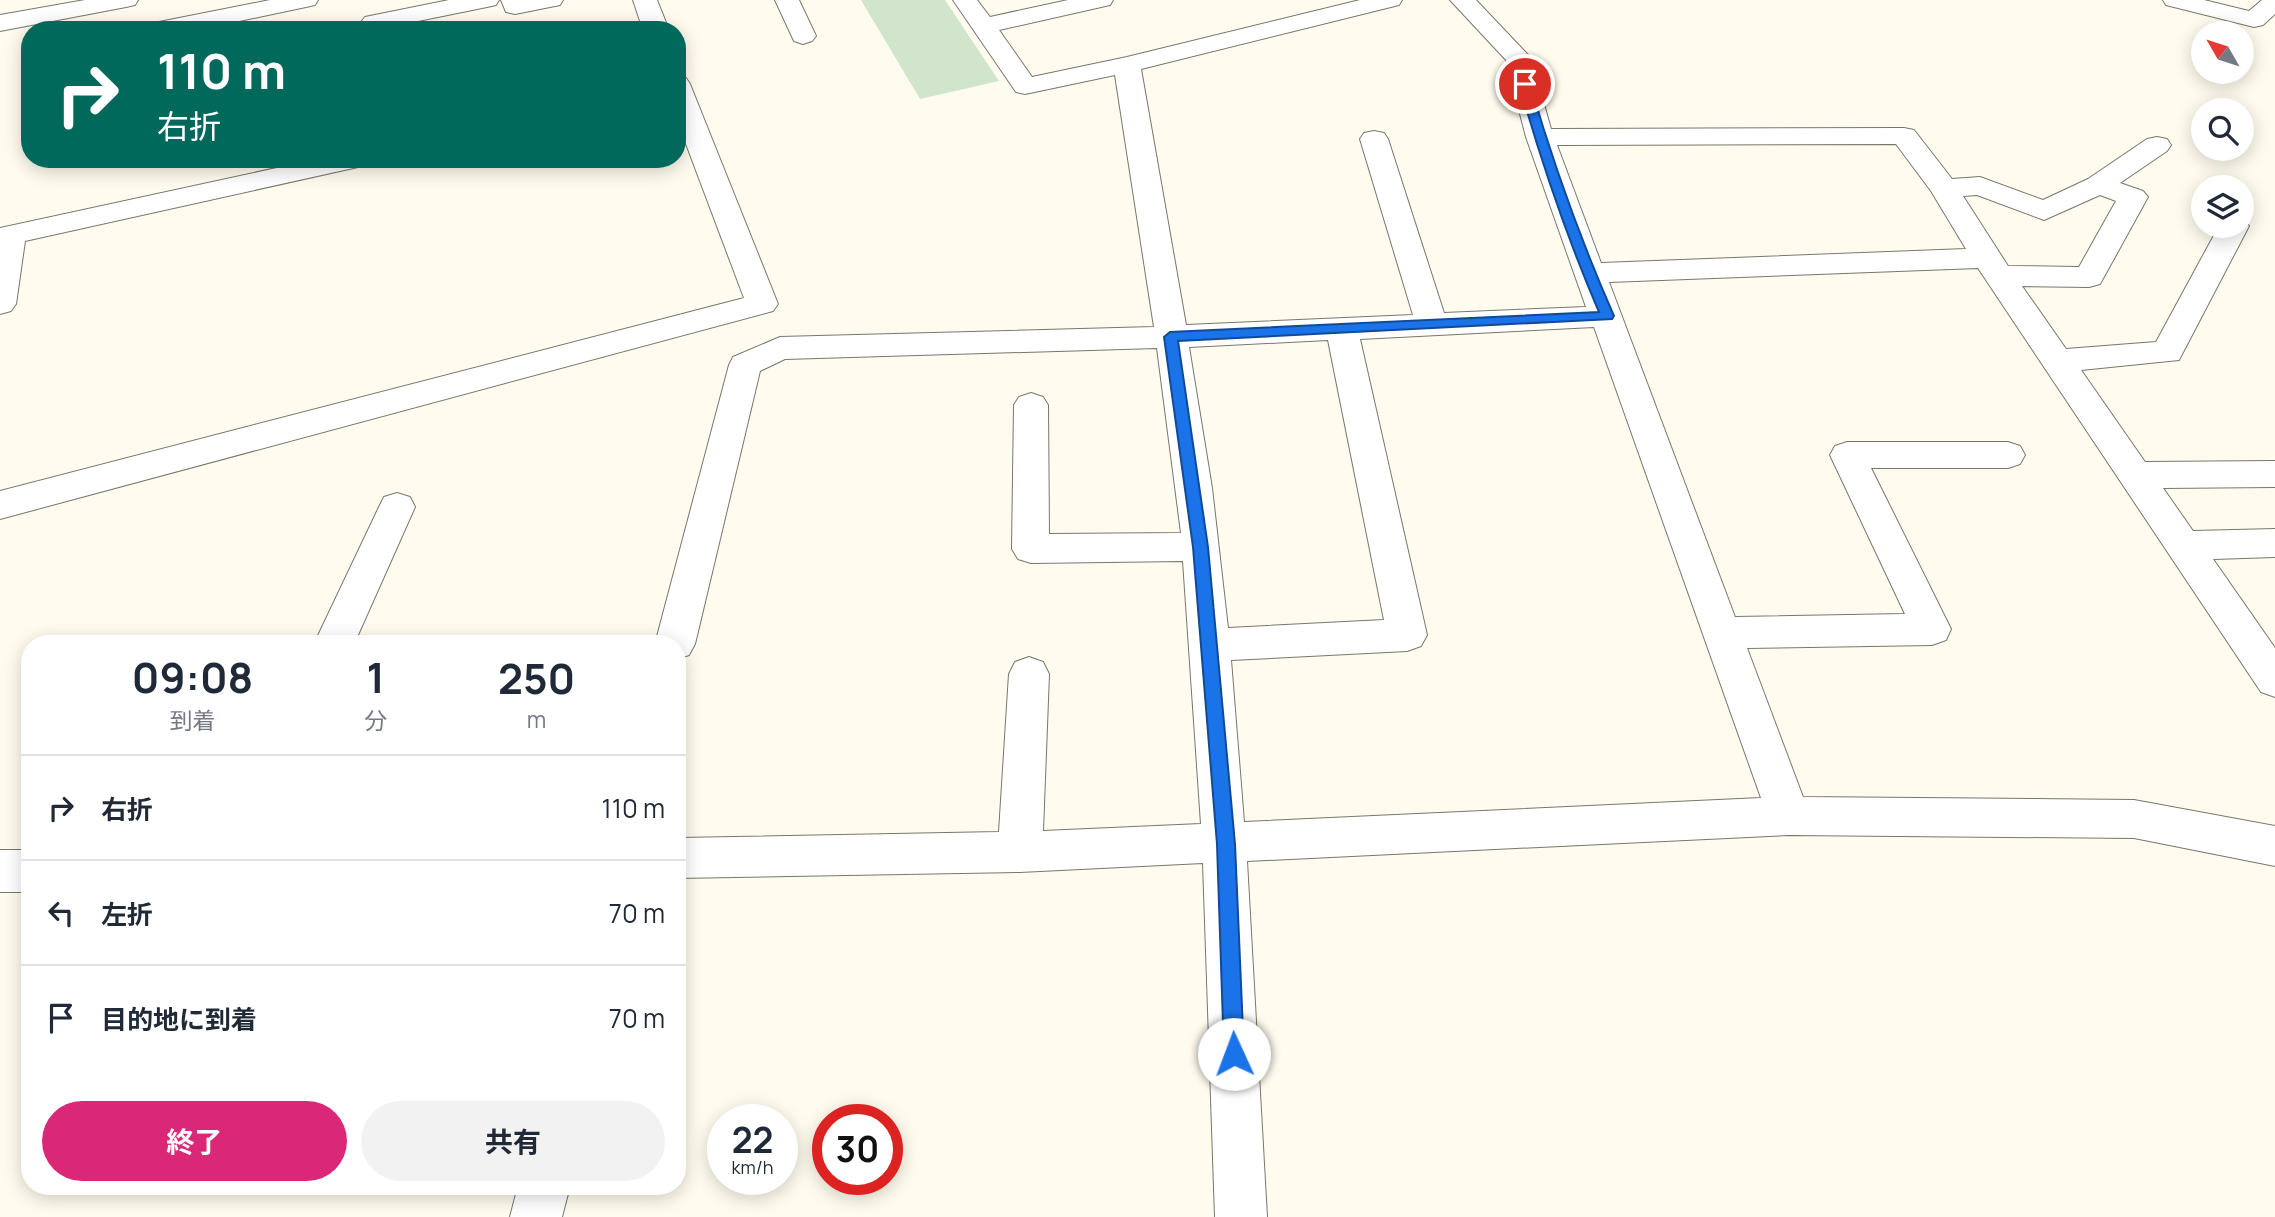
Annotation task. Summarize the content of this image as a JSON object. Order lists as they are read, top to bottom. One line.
{"north":"top left","page":{"turn":["110 m","右折"],"eta":["09:08","到着","1","分","250","m"],"list":[{"name":"右折","value":"110 m"},{"name":"左折","value":"70 m"},{"name":"目的地に到着","value":"70 m"}],"buttons":["終了","共有"],"speed":"22 km/h","limit":"30"}}
